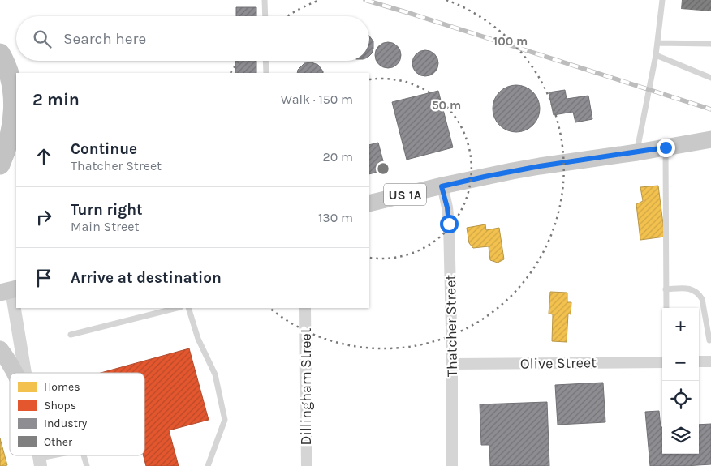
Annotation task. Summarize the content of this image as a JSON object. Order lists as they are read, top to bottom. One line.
{"streets":{"main road":["US 1A"],"street":["Thatcher Street","Olive Street","Dillingham Street"]},"crossings":[["US 1A","Thatcher Street"],["Thatcher Street","Olive Street"]],"legend":["Homes","Shops","Industry","Other"],"page":{"search":"Search here","heading":["2 min","Walk · 150 m"],"list":[["Continue","Thatcher Street","20 m"],["Turn right","Main Street","130 m"],"Arrive at destination"],"map_buttons":["+","−"]},"rings":["100 m","50 m"]}
